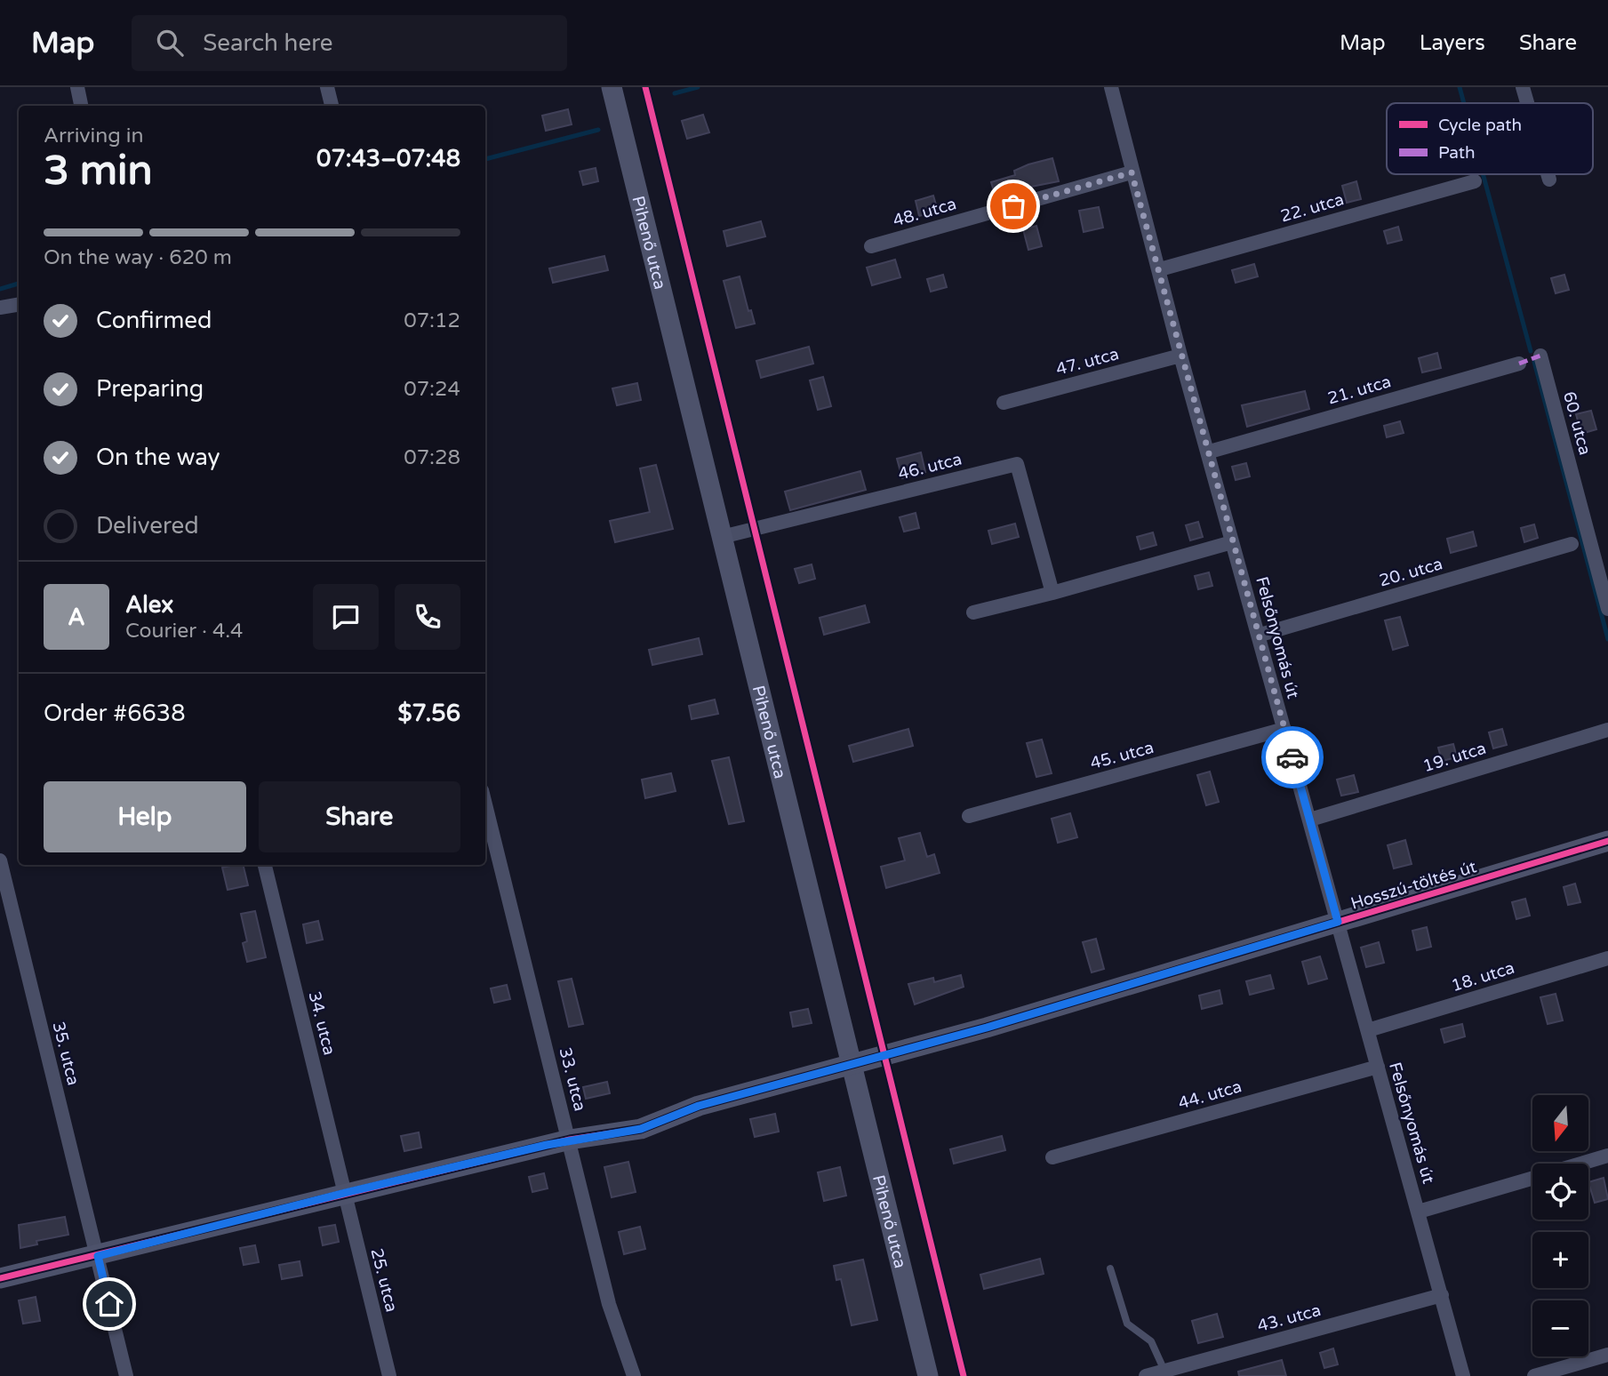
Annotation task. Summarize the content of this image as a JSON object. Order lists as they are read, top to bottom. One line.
{"streets":{"street":["22. utca","48. utca","Pihenő utca","47. utca","21. utca","60. utca","46. utca","20. utca","Felsőnyomás út","45. utca","19. utca","Hosszú-töltés út","18. utca","34. utca","35. utca","33. utca","44. utca","25. utca","43. utca"]},"crossings":[["22. utca","Felsőnyomás út"],["48. utca","Felsőnyomás út"],["Pihenő utca","46. utca"],["Pihenő utca","Hosszú-töltés út"],["47. utca","Felsőnyomás út"],["21. utca","Felsőnyomás út"],["20. utca","Felsőnyomás út"],["Felsőnyomás út","45. utca"],["Felsőnyomás út","19. utca"],["Felsőnyomás út","Hosszú-töltés út"],["Felsőnyomás út","18. utca"],["Felsőnyomás út","44. utca"],["Felsőnyomás út","43. utca"],["Hosszú-töltés út","34. utca"],["Hosszú-töltés út","35. utca"],["Hosszú-töltés út","33. utca"],["Hosszú-töltés út","25. utca"],["34. utca","25. utca"]],"legend":["Cycle path","Path"],"north":"bottom","page":{"header":"Map","search":"Search here","nav":["Map","Layers","Share"],"heading":["3 min","Arriving in","07:43–07:48"],"panel":["Alex","Courier · 4.4","Order #6638","$7.56"],"bar":"On the way · 620 m","list":[["Confirmed","07:12"],["Preparing","07:24"],["On the way","07:28"],"Delivered"],"round":"A","buttons":["Help","Share"],"map_buttons":["+","−"]}}
